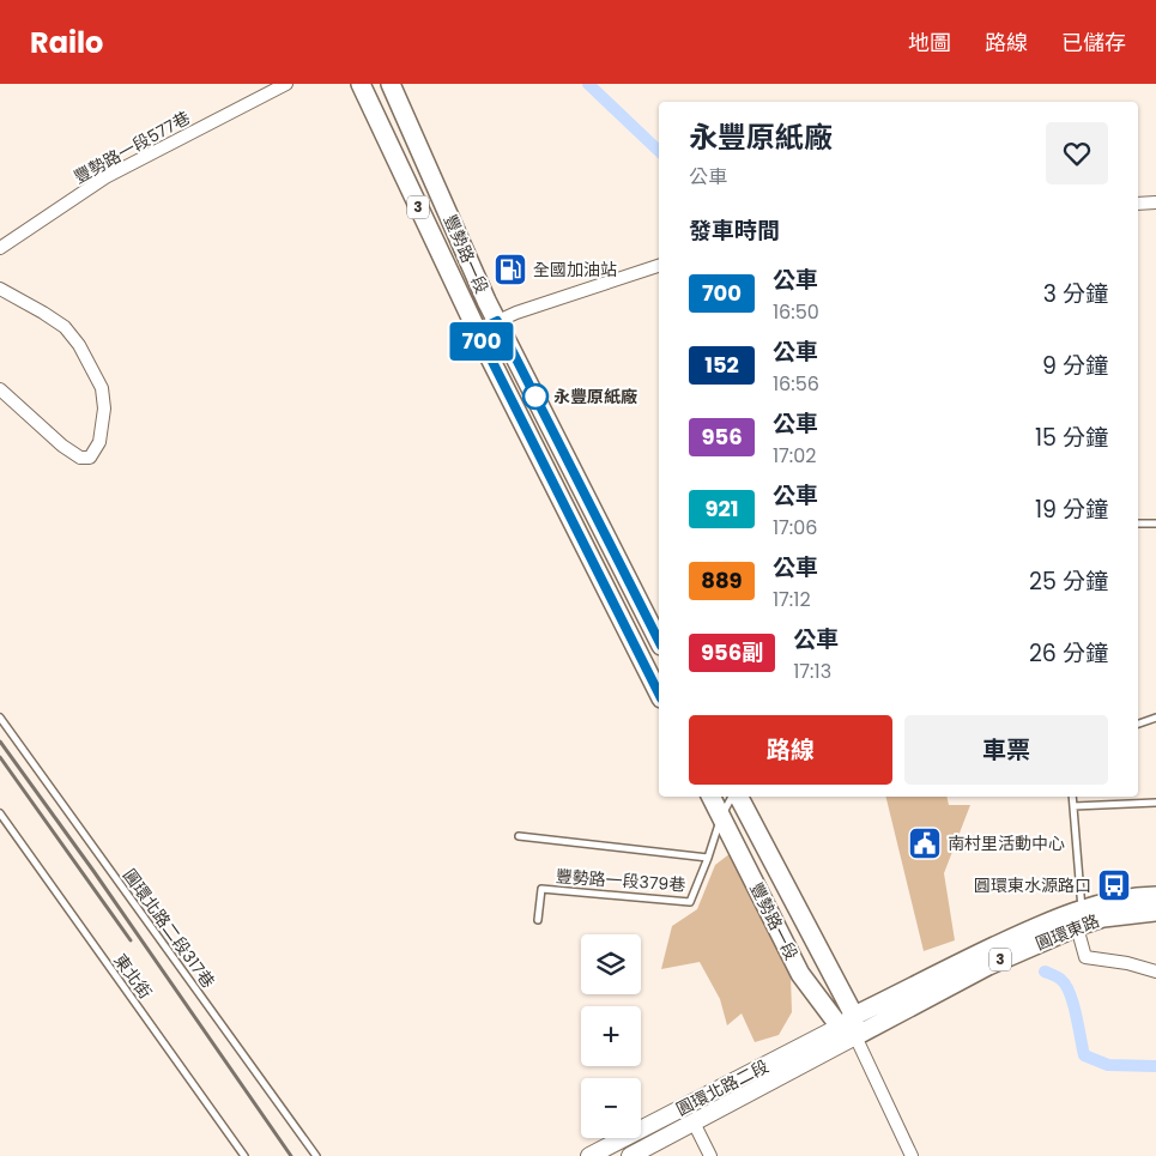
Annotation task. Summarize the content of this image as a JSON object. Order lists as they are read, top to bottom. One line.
{"streets":{"main road":["3","豐勢路一段","圓環東路"],"street":["豐勢路一段577巷","圓環北路二段"],"lane":["豐勢路一段379巷","圓環北路二段317巷","東北街"]},"crossings":[["豐勢路一段","豐勢路一段379巷"],["豐勢路一段","圓環東路"],["豐勢路一段","圓環北路二段"],["圓環東路","圓環北路二段"]],"places":{"fuel station":["全國加油站"],"other":["永豐原紙廠"],"public building":["南村里活動中心"],"bus stop":["圓環東水源路口"]},"lines":["bus line 700"],"page":{"header":"Railo","nav":["地圖","路線","已儲存"],"on_map":"700","heading":[["永豐原紙廠","公車"],"發車時間"],"list":[{"mark":"700","name":"公車","note":"16:50","value":"3 分鐘"},{"mark":"152","name":"公車","note":"16:56","value":"9 分鐘"},{"mark":"956","name":"公車","note":"17:02","value":"15 分鐘"},{"mark":"921","name":"公車","note":"17:06","value":"19 分鐘"},{"mark":"889","name":"公車","note":"17:12","value":"25 分鐘"},{"mark":"956副","name":"公車","note":"17:13","value":"26 分鐘"}],"buttons":["路線","車票"],"map_buttons":["+","−"]}}
